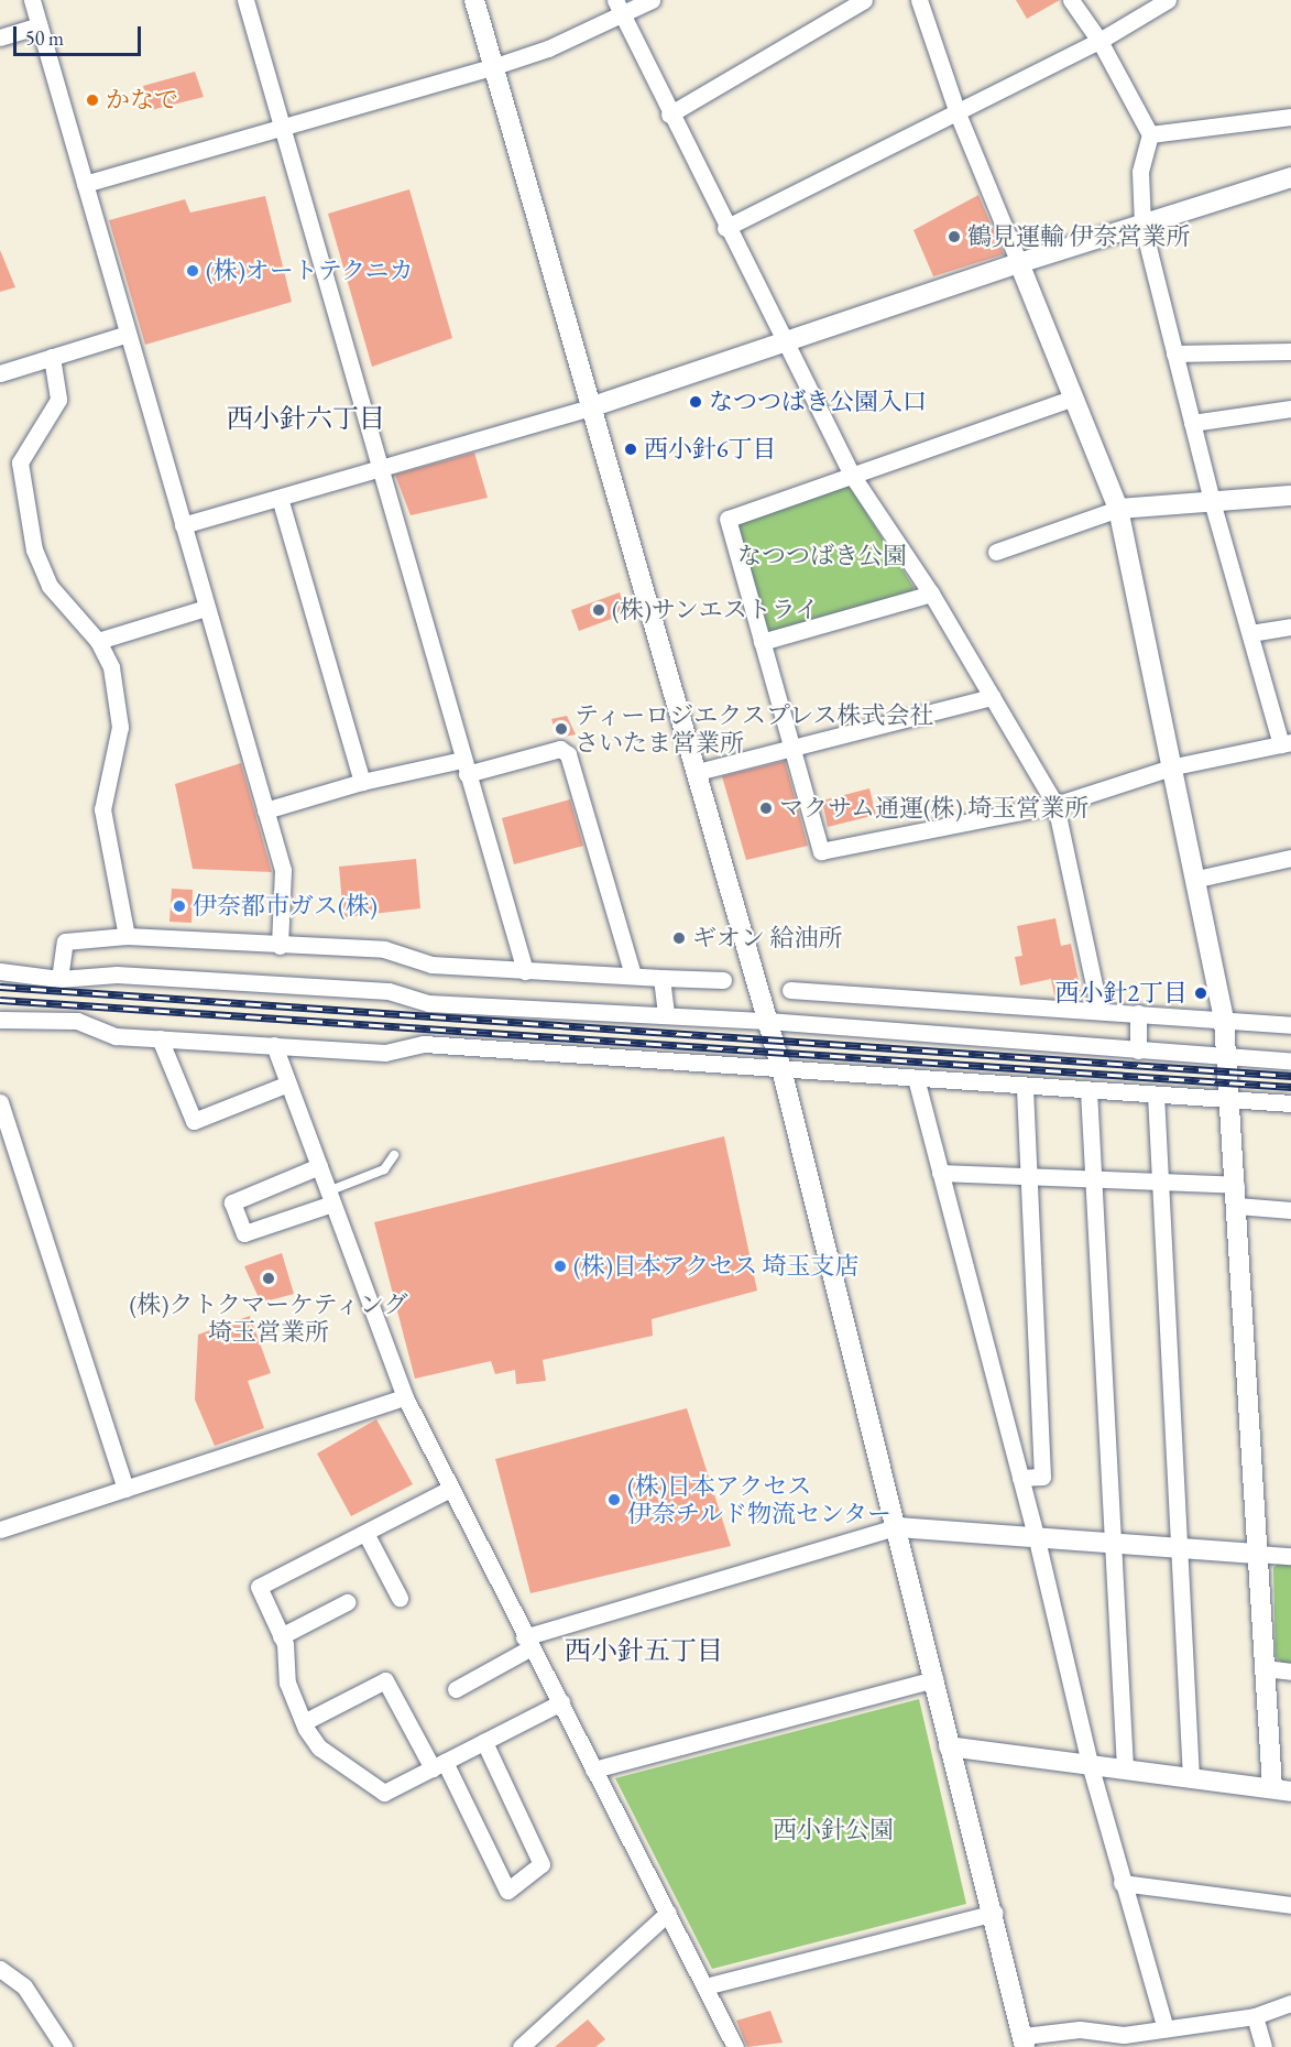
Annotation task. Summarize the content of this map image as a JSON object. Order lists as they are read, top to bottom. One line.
{"districts":["西小針六丁目","西小針五丁目"],"parks":["なつつばき公園","西小針公園"],"places":["かなで","鶴見運輸 伊奈営業所","(株)オートテクニカ","なつつばき公園入口","西小針6丁目","(株)サンエストライ","ティーロジエクスプレス株式会社 さいたま営業所","マクサム通運(株) 埼玉営業所","伊奈都市ガス(株)","ギオン 給油所","西小針2丁目","(株)日本アクセス 埼玉支店","(株)クトクマーケティング 埼玉営業所","(株)日本アクセス 伊奈チルド物流センター"],"scale_bar":"50 m"}
